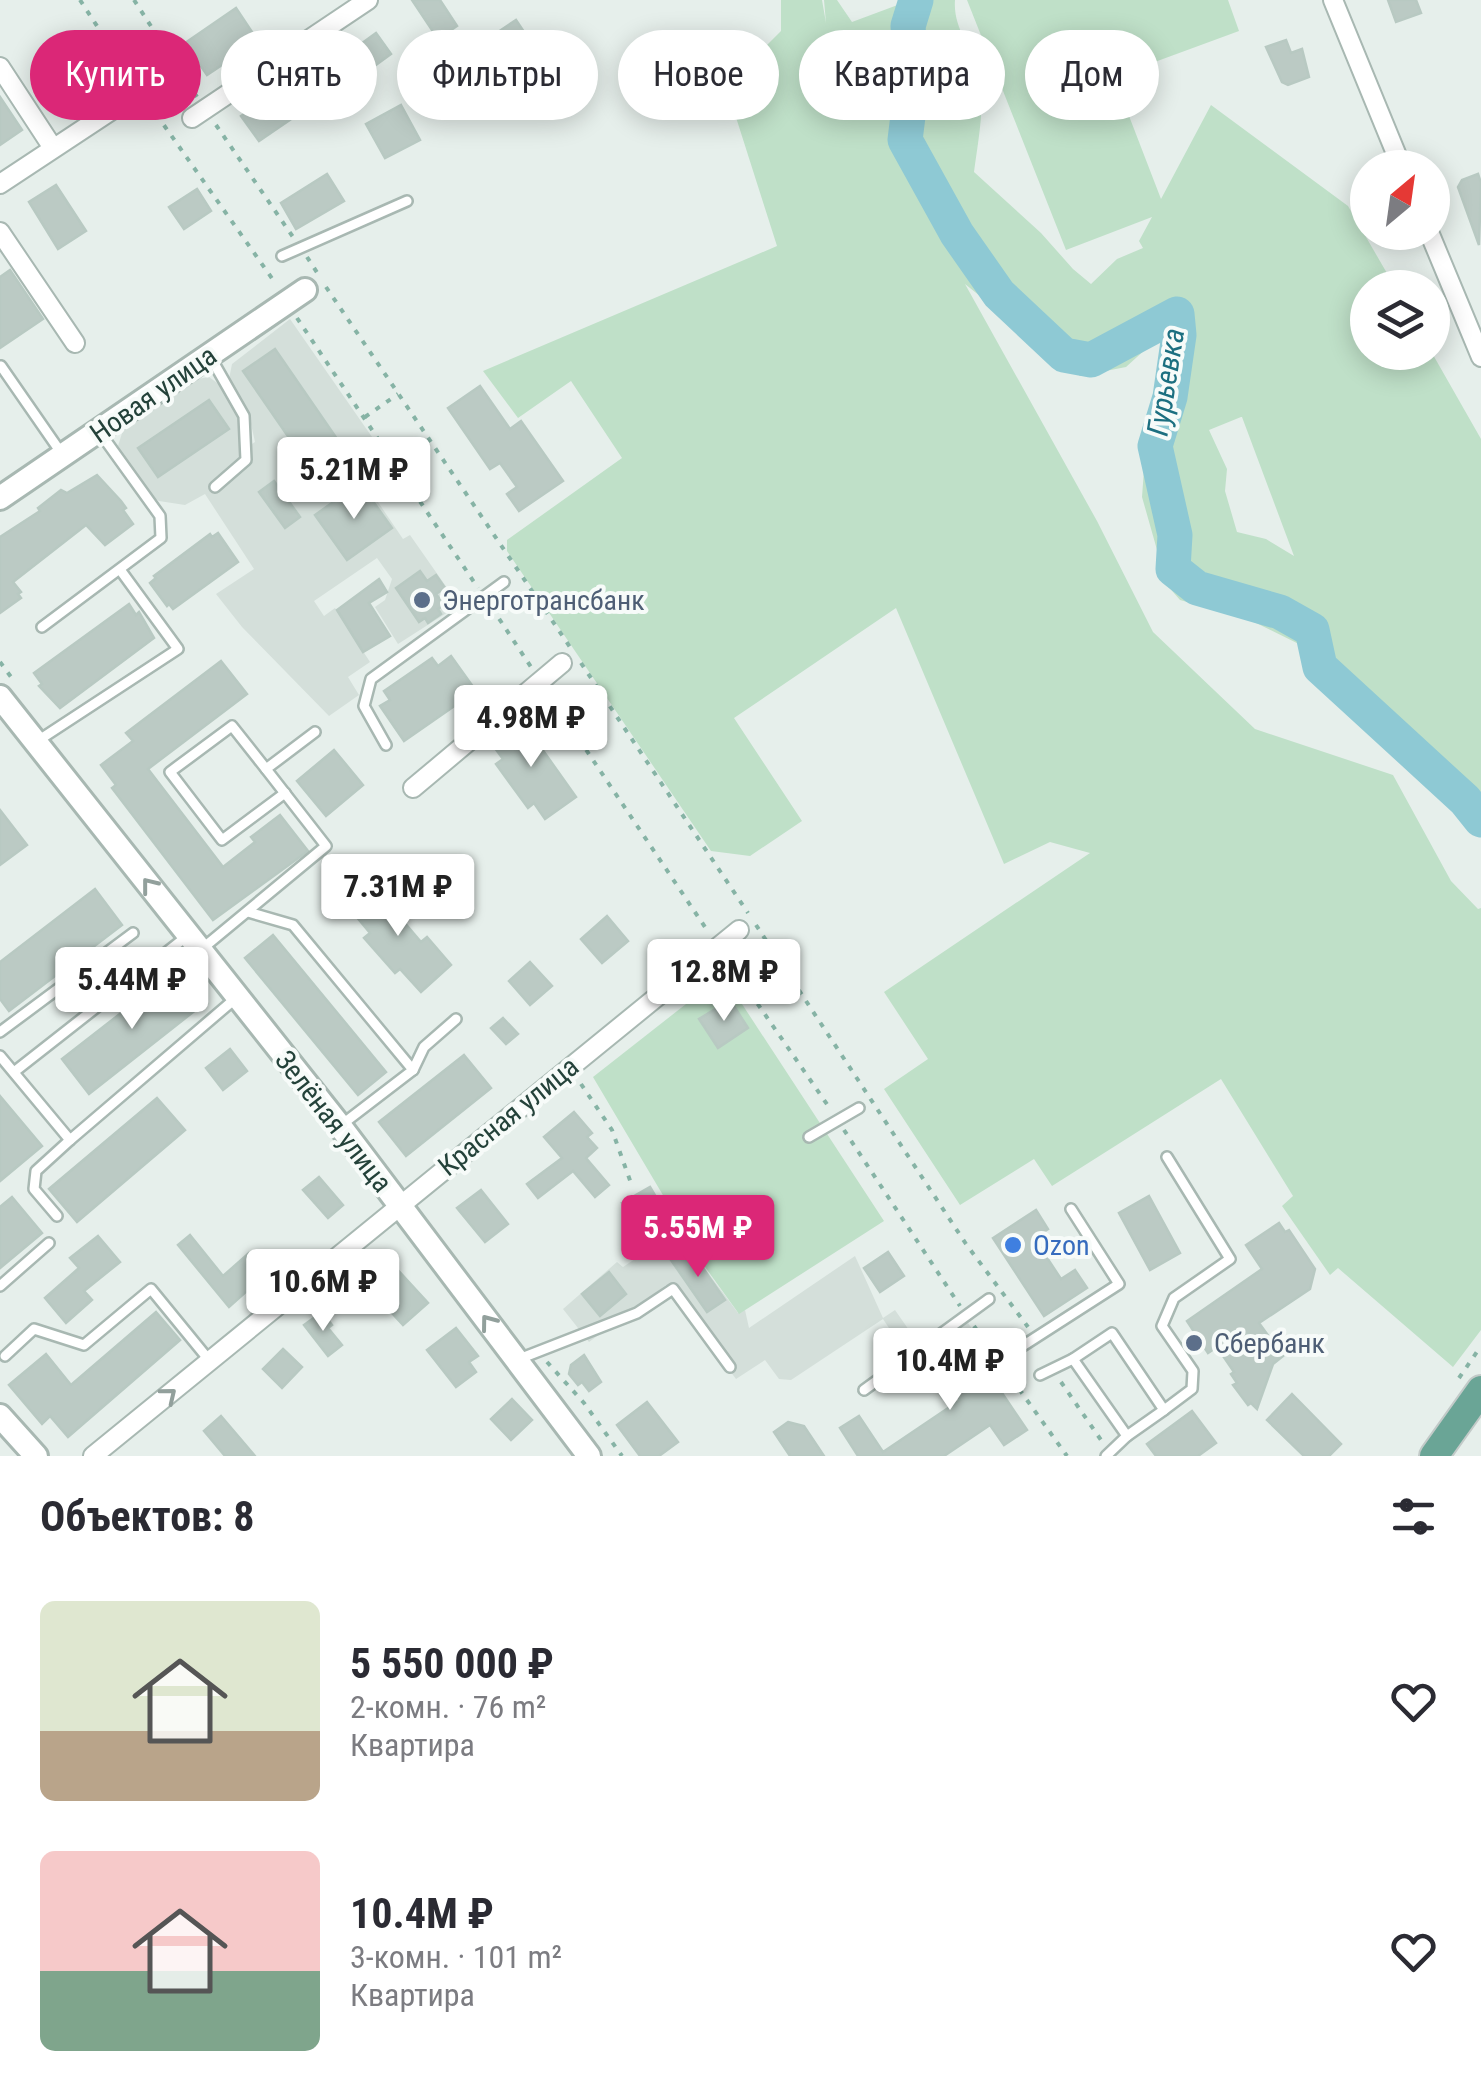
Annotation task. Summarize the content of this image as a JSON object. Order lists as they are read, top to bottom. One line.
{"streets":{"street":["Новая улица","Красная улица","Зелёная улица"]},"crossings":[["Красная улица","Зелёная улица"]],"one_way":["Зелёная улица"],"water":["Гурьевка"],"places":["Энерготрансбанк","Ozon","Сбербанк"],"north":"top right","page":{"chip":["Купить","Снять","Фильтры","Новое","Квартира","Дом"],"price":["5.21M ₽","4.98M ₽","7.31M ₽","12.8M ₽","5.44M ₽","5.55M ₽","10.6M ₽","10.4M ₽"],"heading":"Объектов: 8","list":[{"name":"5 550 000 ₽","note":"2-комн. · 76 m² · Квартира"},{"name":"10.4M ₽","note":"3-комн. · 101 m² · Квартира"}]}}
